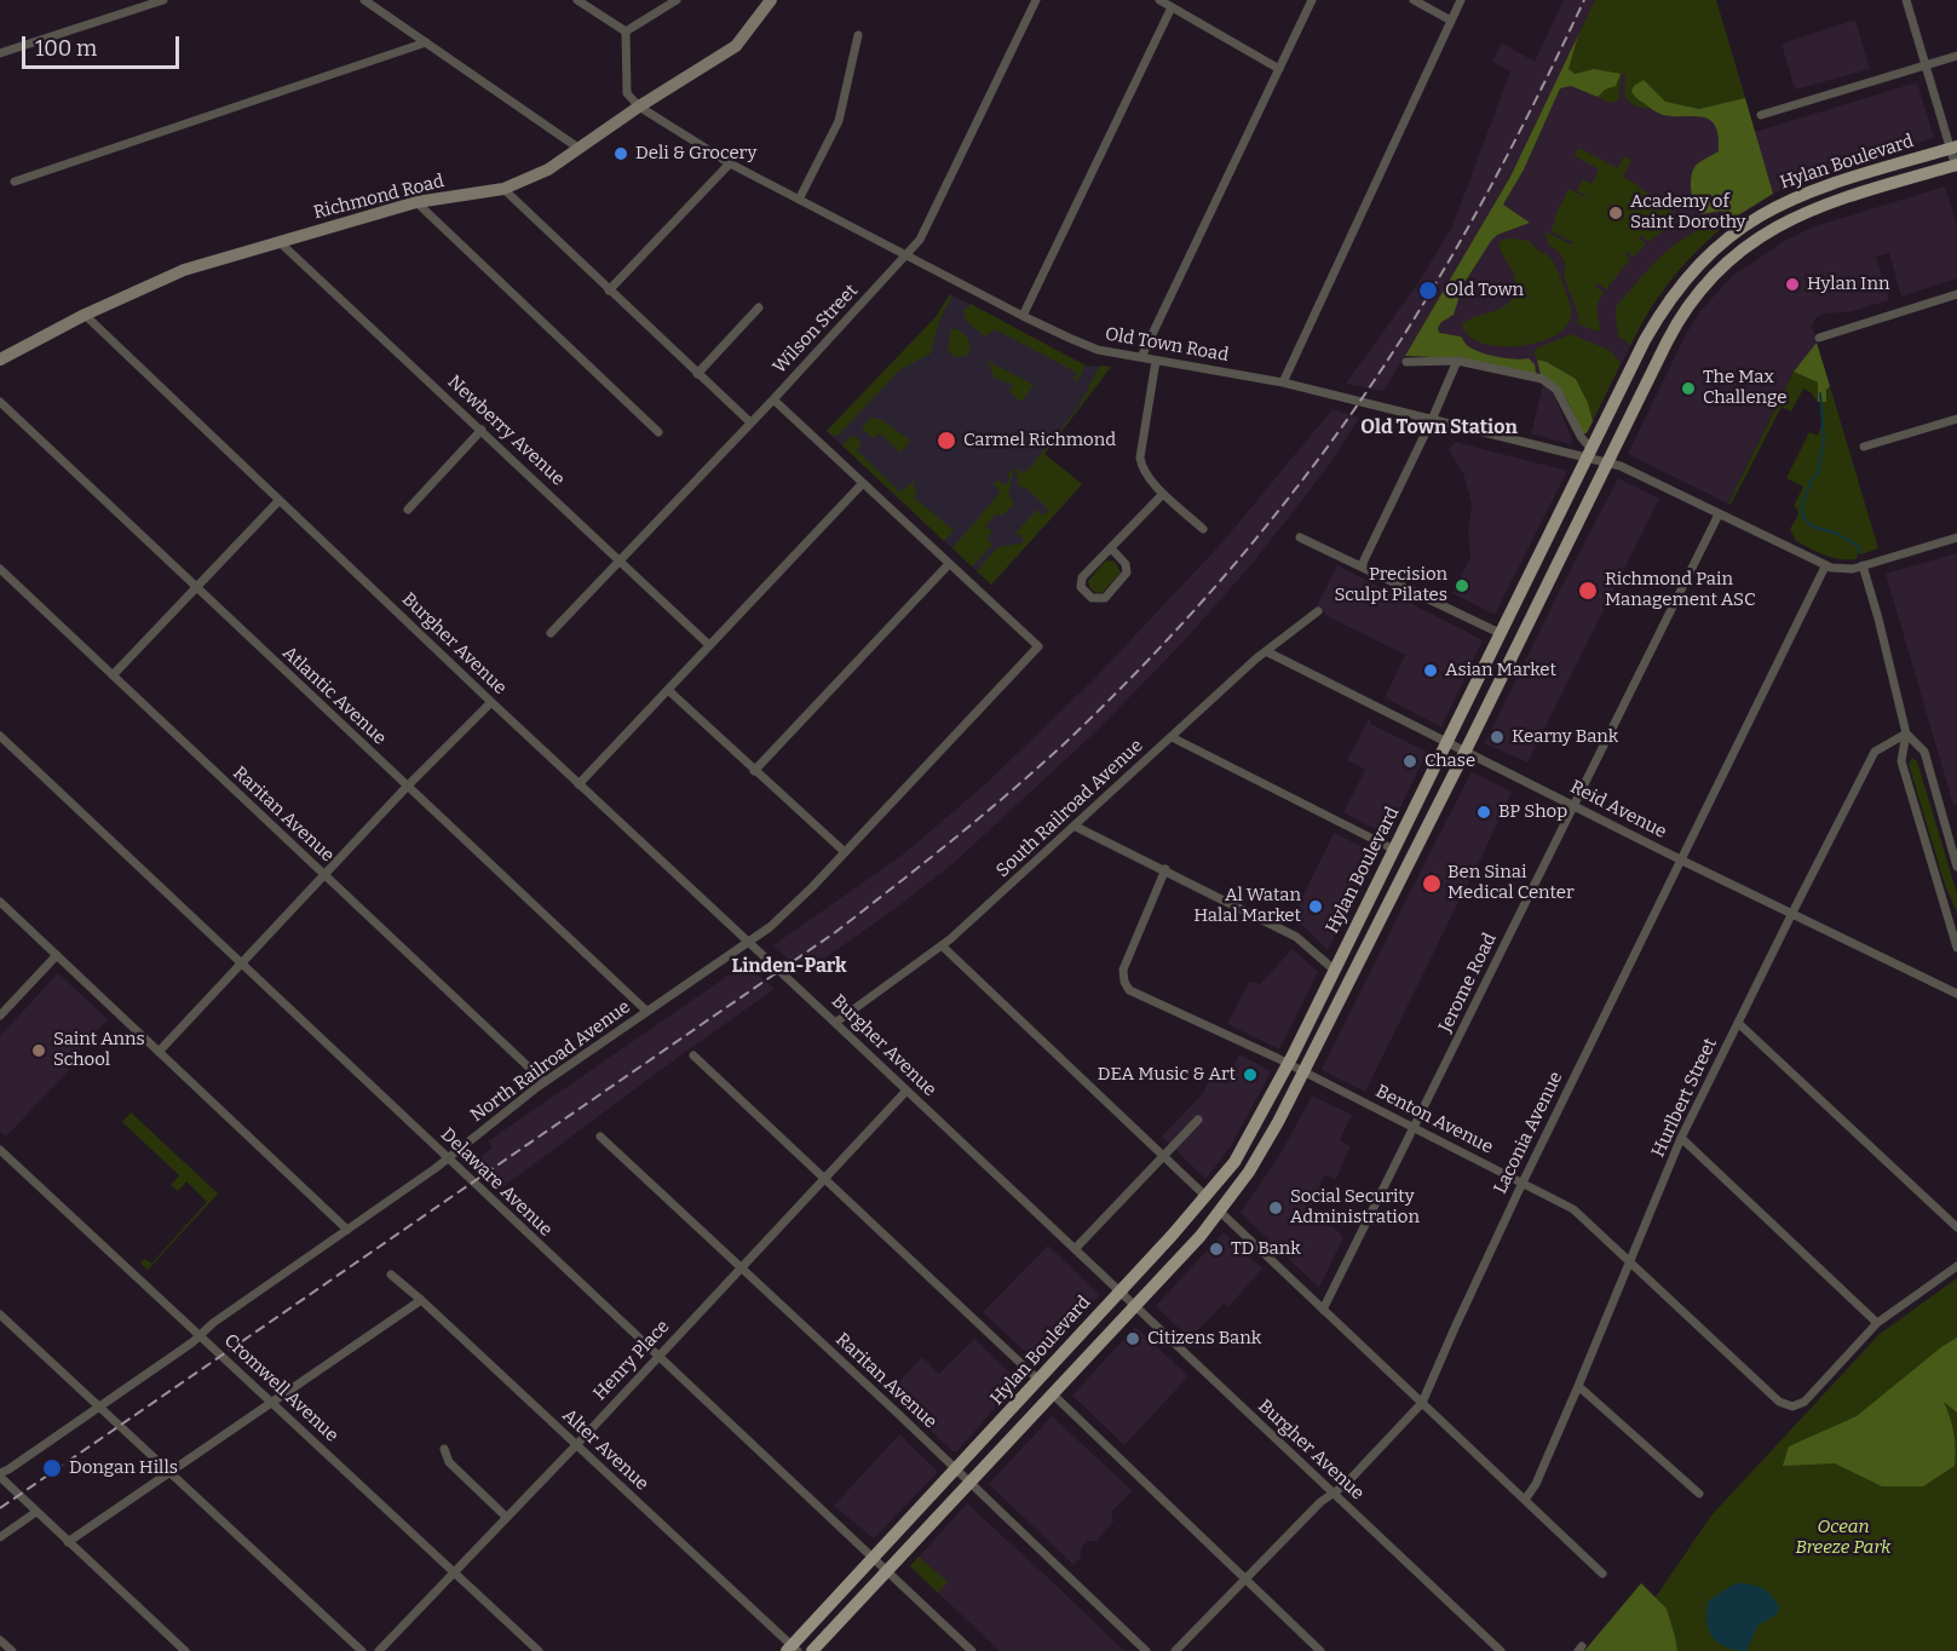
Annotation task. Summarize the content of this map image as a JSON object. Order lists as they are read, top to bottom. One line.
{"streets":{"main road":["Hylan Boulevard","Richmond Road"],"street":["Wilson Street","Old Town Road","Newberry Avenue","Burgher Avenue","Atlantic Avenue","South Railroad Avenue","Reid Avenue","Raritan Avenue","Jerome Road","North Railroad Avenue","Hurlbert Street","Benton Avenue","Laconia Avenue","Delaware Avenue","Henry Place","Cromwell Avenue","Alter Avenue"]},"crossings":[["Hylan Boulevard","Old Town Road"],["Hylan Boulevard","Burgher Avenue"],["Hylan Boulevard","Reid Avenue"],["Hylan Boulevard","Raritan Avenue"],["Hylan Boulevard","Benton Avenue"],["Hylan Boulevard","Delaware Avenue"],["Hylan Boulevard","Alter Avenue"],["Richmond Road","Old Town Road"],["Richmond Road","Newberry Avenue"],["Richmond Road","Burgher Avenue"],["Wilson Street","Old Town Road"],["Wilson Street","Newberry Avenue"],["Old Town Road","Jerome Road"],["Old Town Road","Laconia Avenue"],["Burgher Avenue","South Railroad Avenue"],["Burgher Avenue","North Railroad Avenue"],["Burgher Avenue","Laconia Avenue"],["Burgher Avenue","Henry Place"],["Atlantic Avenue","North Railroad Avenue"],["South Railroad Avenue","Reid Avenue"],["Reid Avenue","Jerome Road"],["Reid Avenue","Hurlbert Street"],["Reid Avenue","Laconia Avenue"],["Raritan Avenue","North Railroad Avenue"],["Raritan Avenue","Henry Place"],["Jerome Road","Benton Avenue"],["North Railroad Avenue","Delaware Avenue"],["North Railroad Avenue","Cromwell Avenue"],["Hurlbert Street","Benton Avenue"],["Benton Avenue","Laconia Avenue"],["Delaware Avenue","Henry Place"],["Henry Place","Cromwell Avenue"],["Henry Place","Alter Avenue"]],"districts":["Old Town Station","Linden-Park"],"parks":["Ocean Breeze Park"],"places":["Deli & Grocery","Academy of Saint Dorothy","Hylan Inn","Old Town","The Max Challenge","Carmel Richmond","Precision Sculpt Pilates","Richmond Pain Management ASC","Asian Market","Kearny Bank","Chase","BP Shop","Ben Sinai Medical Center","Al Watan Halal Market","Saint Anns School","DEA Music & Art","Social Security Administration","TD Bank","Citizens Bank","Dongan Hills"],"scale_bar":"100 m"}
